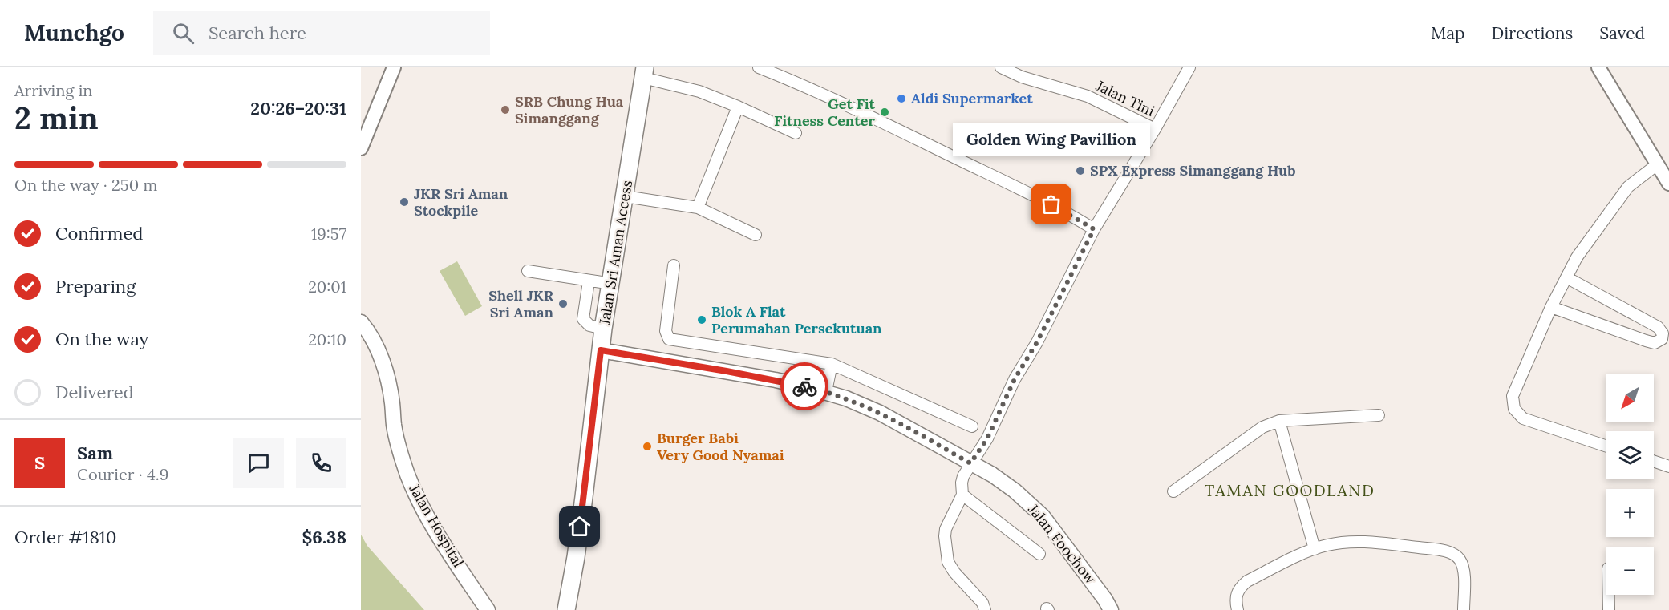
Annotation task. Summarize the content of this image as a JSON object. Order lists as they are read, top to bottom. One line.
{"streets":{"main road":["Jalan Sri Aman Access","Jalan Hospital","Jalan Foochow"],"street":["Jalan Tini"]},"crossings":[["Jalan Sri Aman Access","Jalan Foochow"]],"districts":["TAMAN GOODLAND"],"places":["Aldi Supermarket","SRB Chung Hua Simanggang","Get Fit Fitness Center","SPX Express Simanggang Hub","JKR Sri Aman Stockpile","Golden Wing Pavillion","Shell JKR Sri Aman","Blok A Flat Perumahan Persekutuan","Burger Babi Very Good Nyamai"],"north":"bottom left","page":{"header":"Munchgo","search":"Search here","nav":["Map","Directions","Saved"],"heading":["2 min","Arriving in","20:26–20:31"],"panel":["Sam","Courier · 4.9","Order #1810","$6.38"],"bubble":"Golden Wing Pavillion","bar":"On the way · 250 m","list":[["Confirmed","19:57"],["Preparing","20:01"],["On the way","20:10"],"Delivered"],"map_buttons":["+","−"],"round":"S"}}
